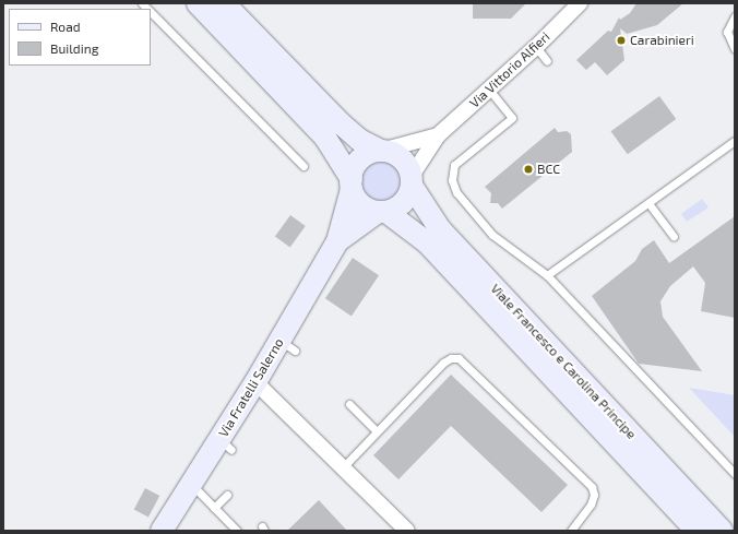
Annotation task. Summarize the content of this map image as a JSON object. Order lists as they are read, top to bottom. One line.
{"streets":{"street":["Via Vittorio Alfieri","Viale Francesco e Carolina Principe","Via Fratelli Salerno"]},"crossings":[["Via Vittorio Alfieri","Viale Francesco e Carolina Principe"],["Via Vittorio Alfieri","Via Fratelli Salerno"],["Viale Francesco e Carolina Principe","Via Fratelli Salerno"]],"places":["Carabinieri","BCC"],"legend":["Road","Building"]}
